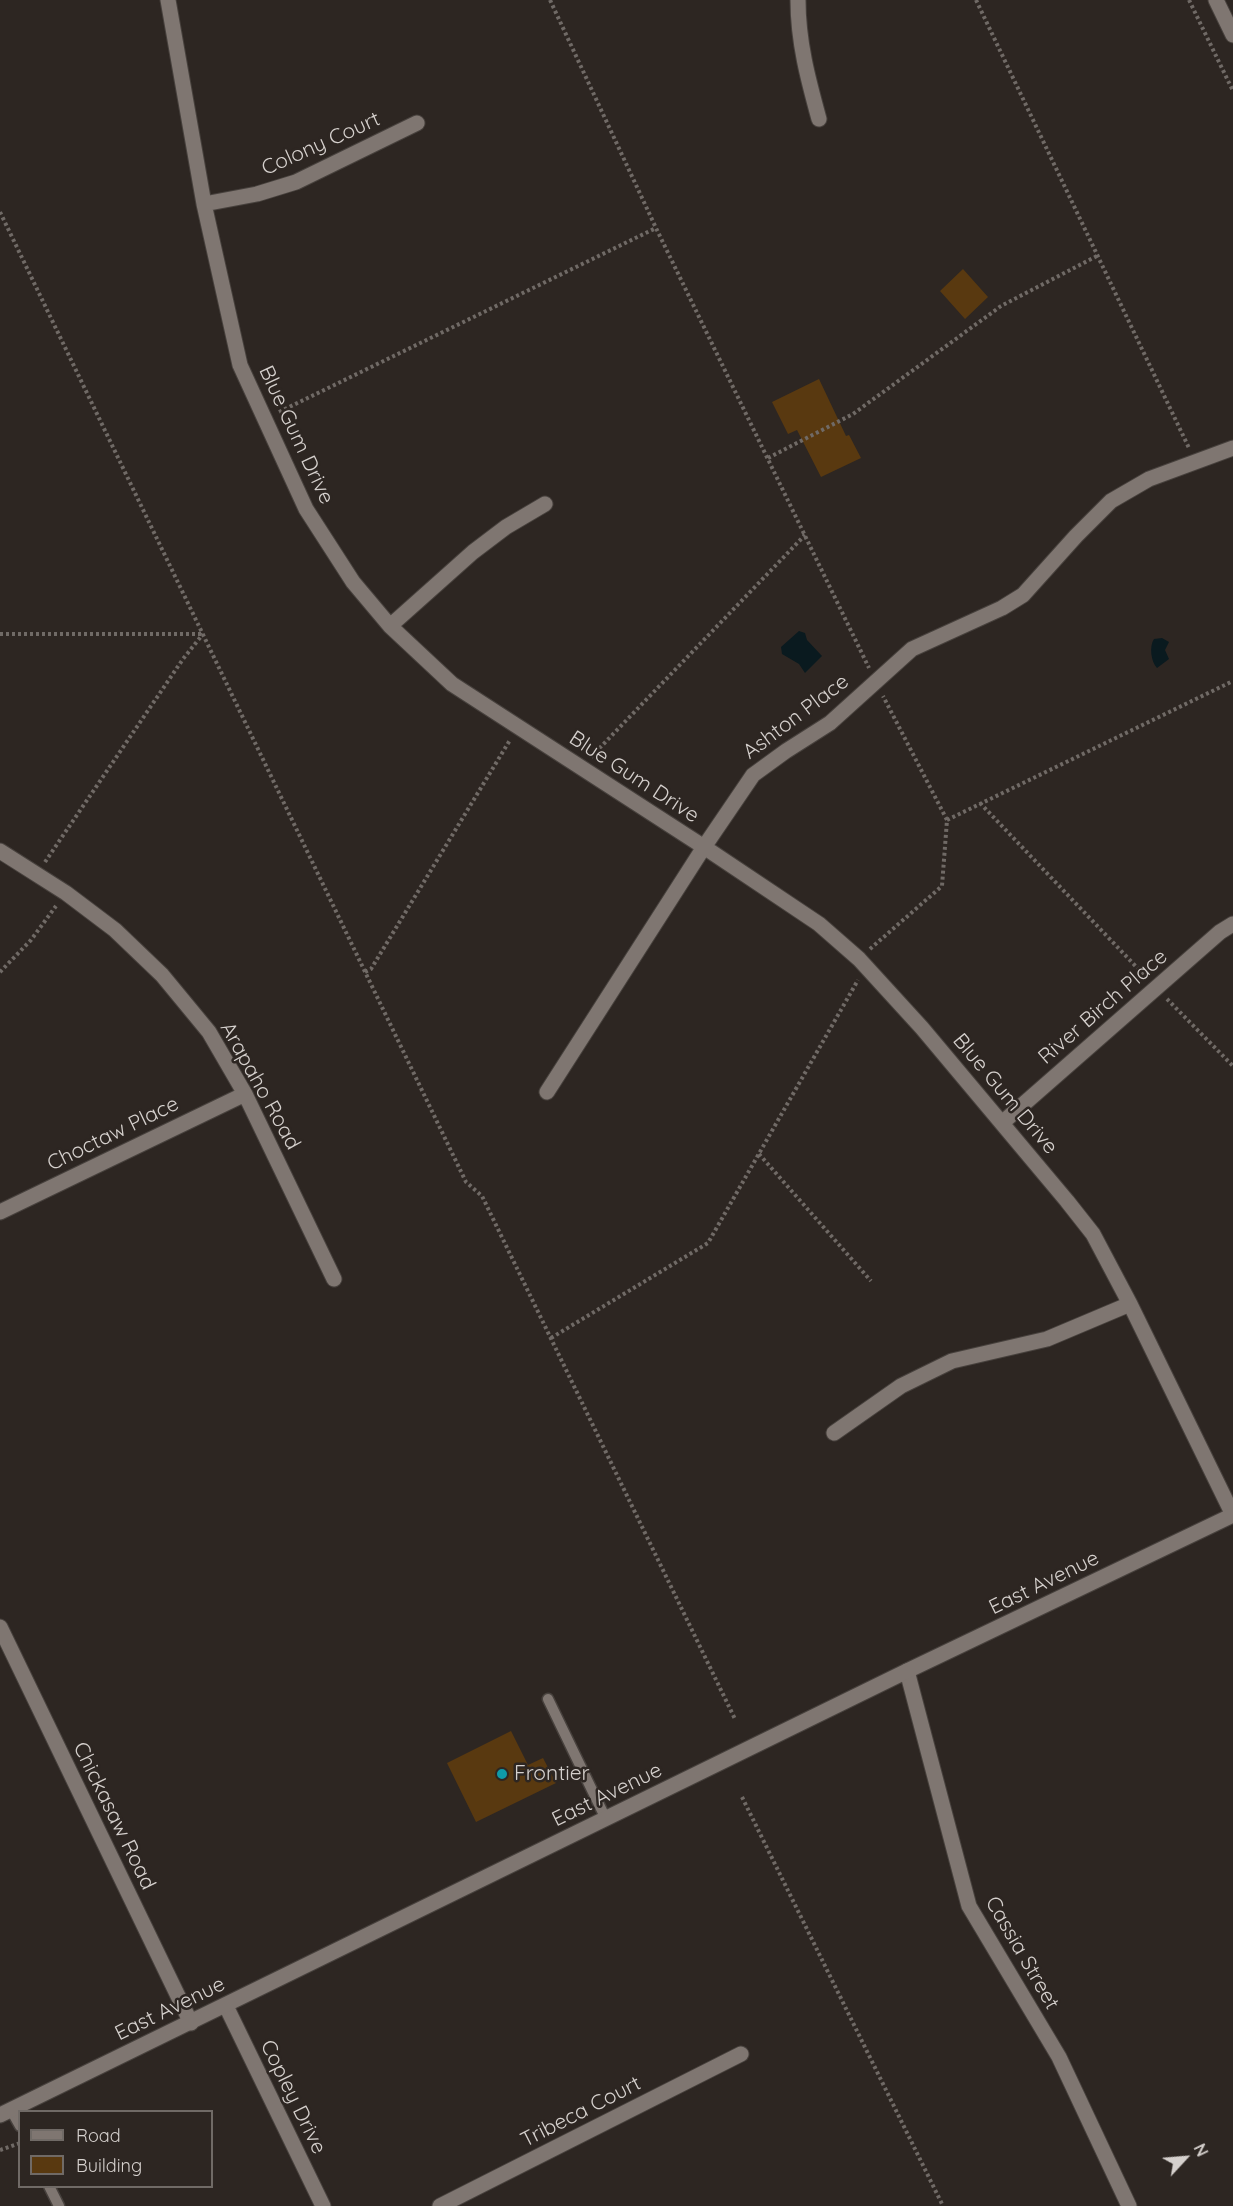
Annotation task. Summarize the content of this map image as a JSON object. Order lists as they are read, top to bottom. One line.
{"streets":{"street":["Colony Court","Blue Gum Drive","Ashton Place","River Birch Place","Arapaho Road","Choctaw Place","East Avenue","Chickasaw Road","Cassia Street","Copley Drive","Tribeca Court"]},"crossings":[["Colony Court","Blue Gum Drive"],["Blue Gum Drive","Ashton Place"],["Blue Gum Drive","River Birch Place"],["Blue Gum Drive","East Avenue"],["Arapaho Road","Choctaw Place"],["East Avenue","Chickasaw Road"],["East Avenue","Cassia Street"],["East Avenue","Copley Drive"]],"places":["Frontier"],"legend":["Road","Building"],"north":"top right"}
